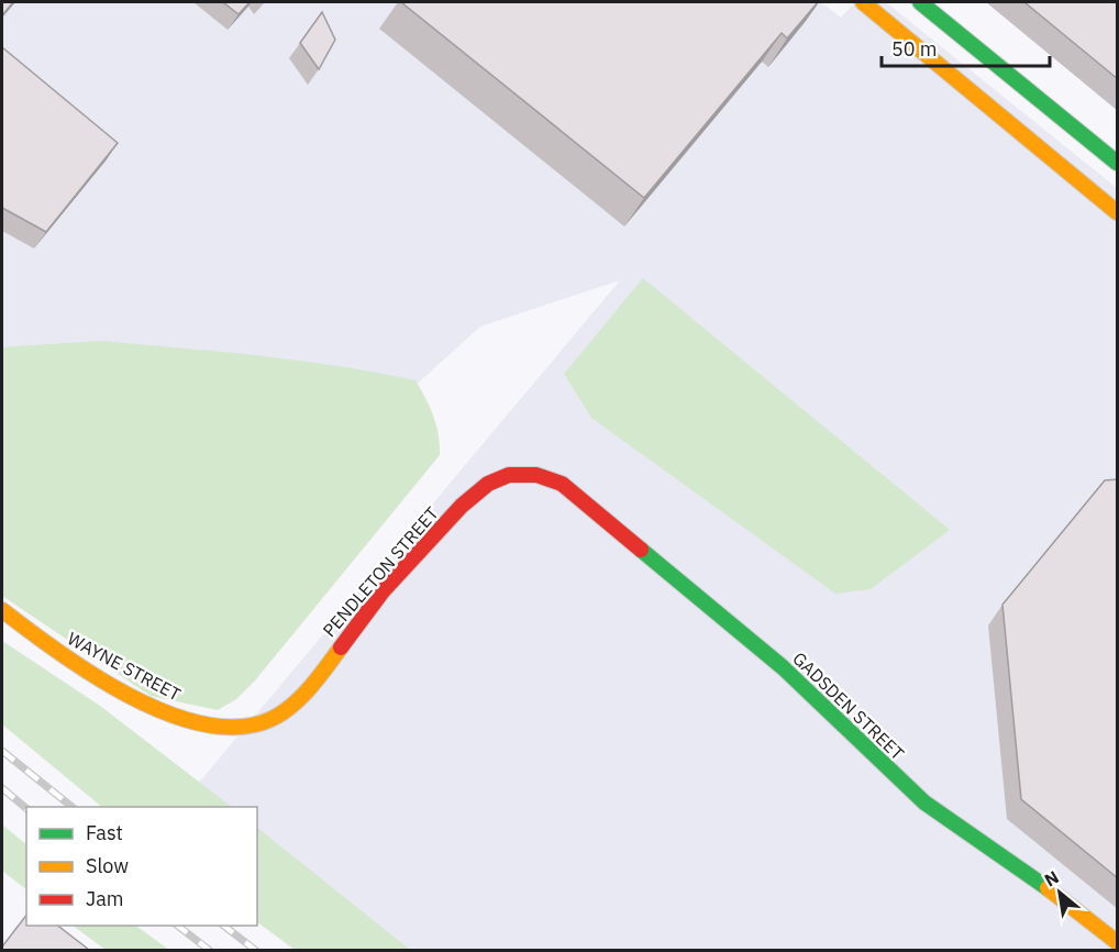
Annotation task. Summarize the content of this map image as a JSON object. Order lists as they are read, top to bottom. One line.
{"streets":{"street":["PENDLETON STREET","WAYNE STREET","GADSDEN STREET"]},"crossings":[["PENDLETON STREET","WAYNE STREET"],["PENDLETON STREET","GADSDEN STREET"]],"legend":["Fast","Slow","Jam"],"scale_bar":"50 m","north":"top left"}
